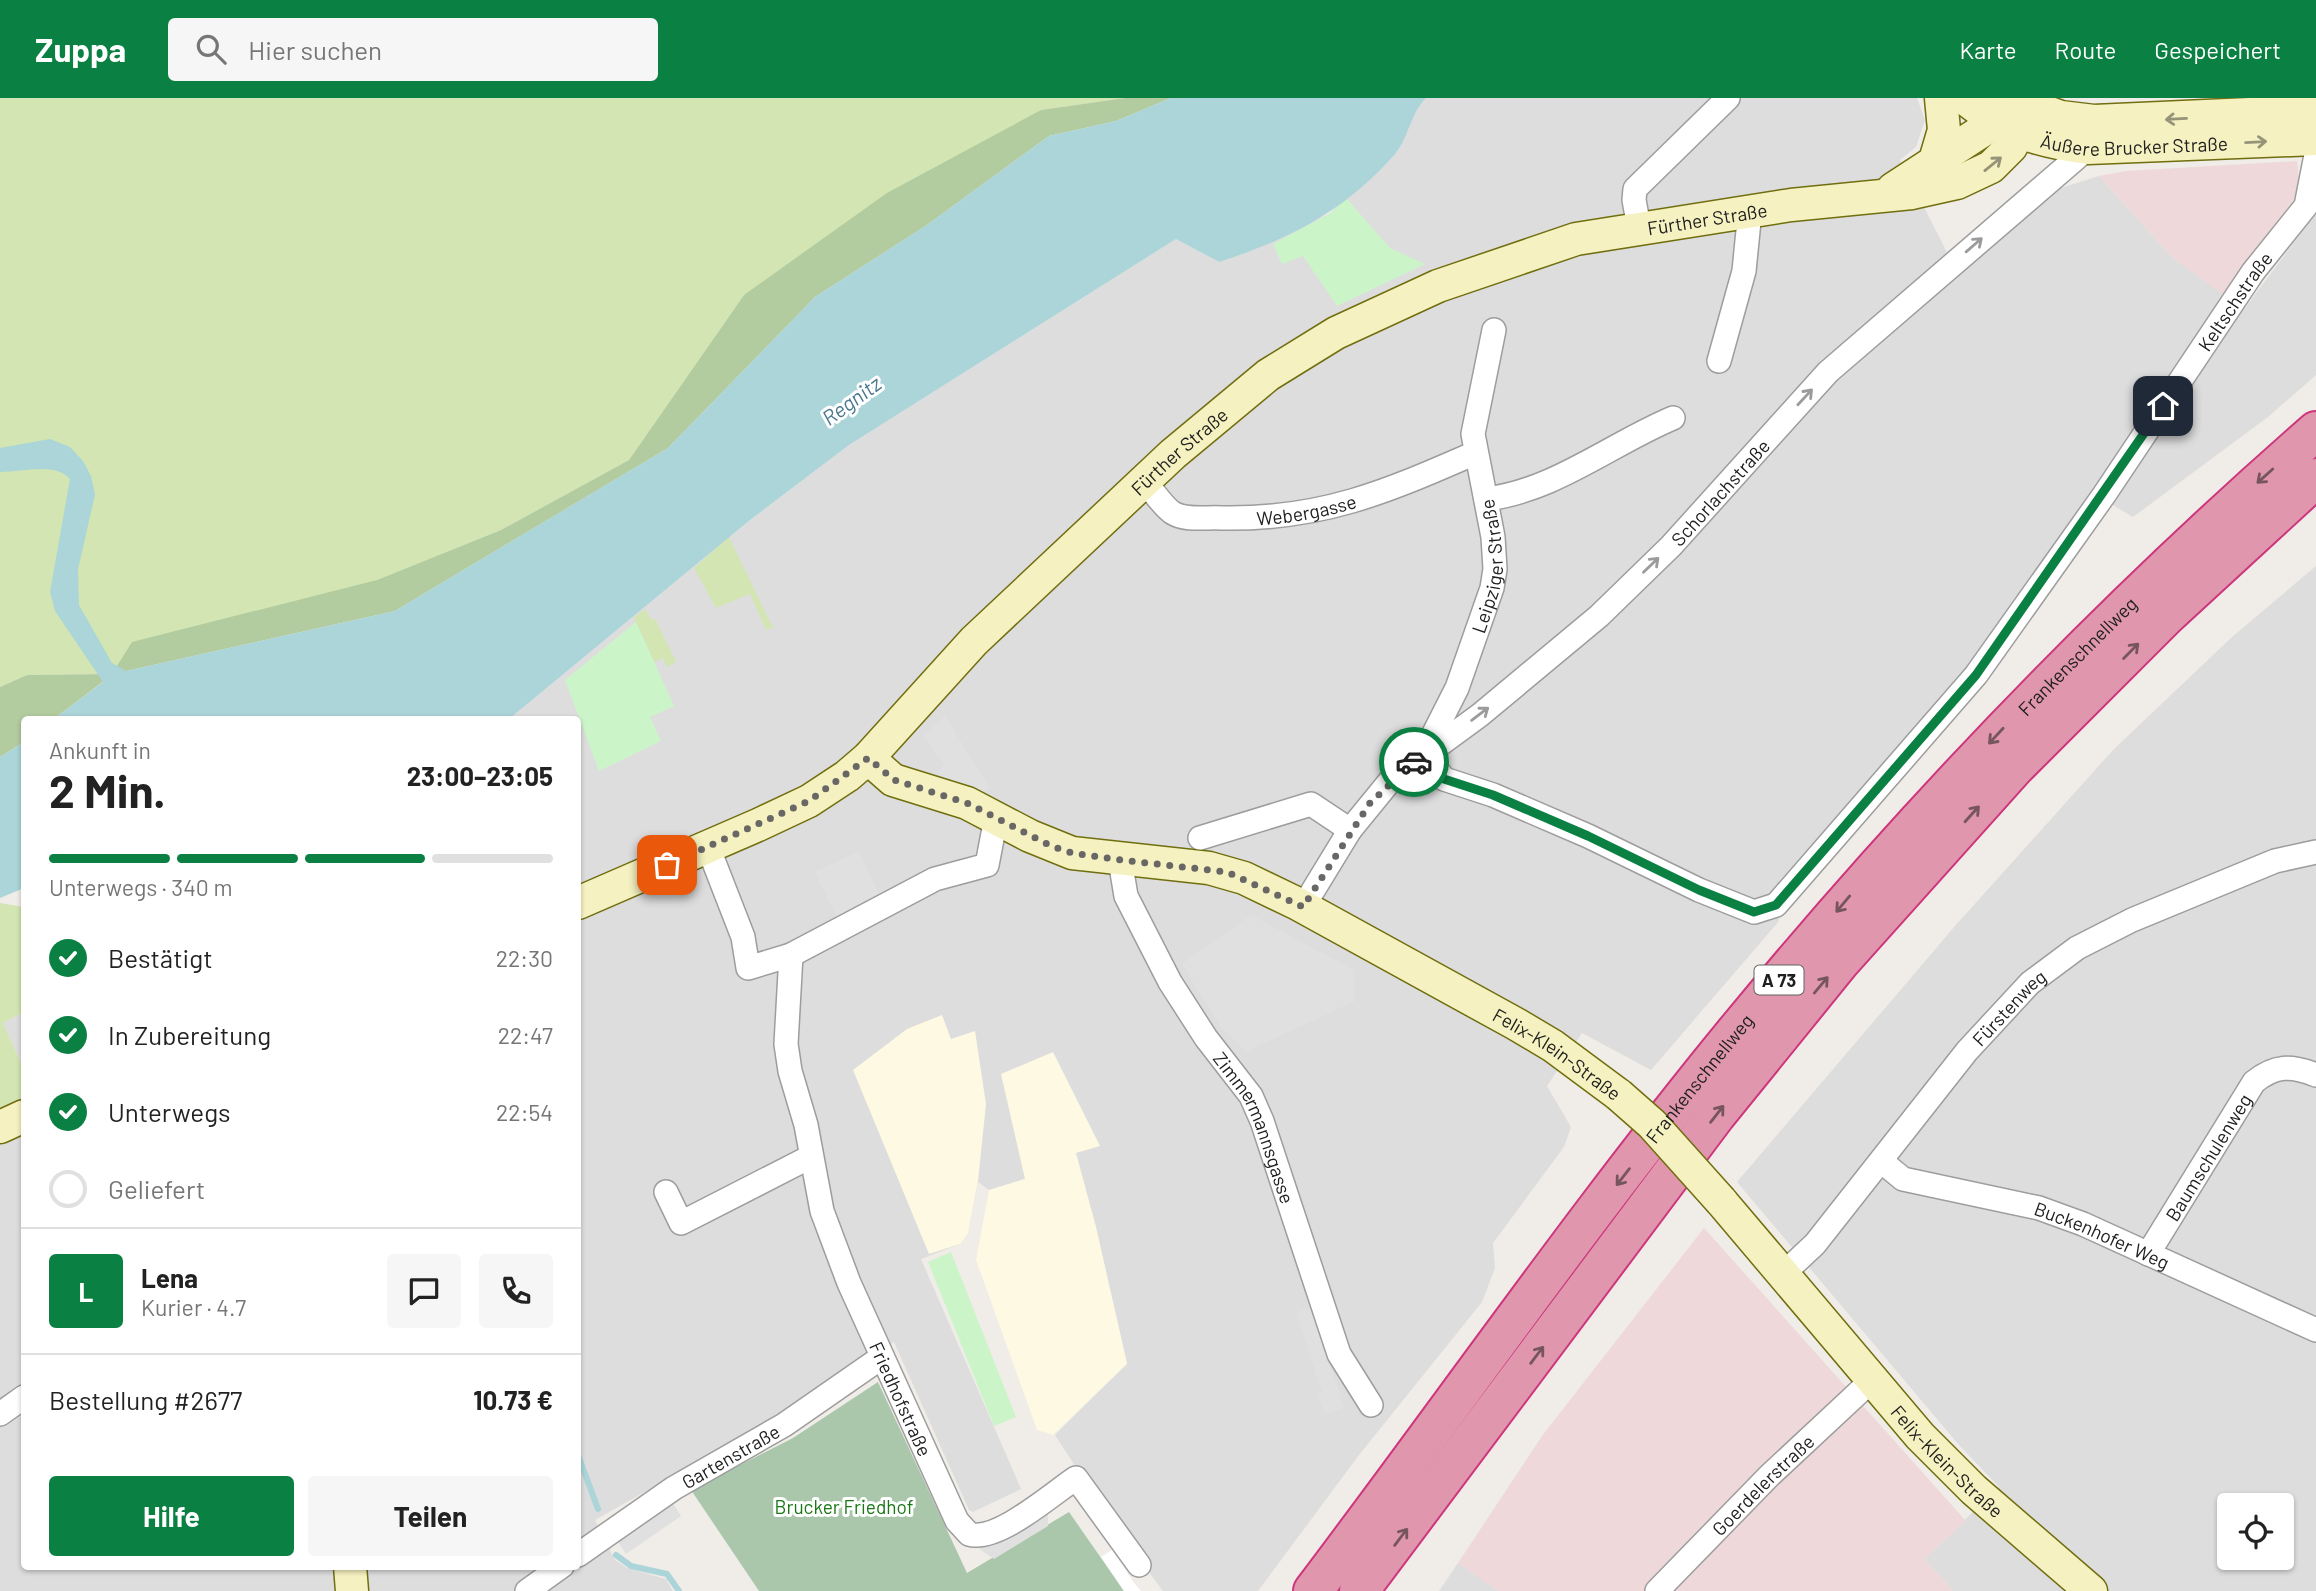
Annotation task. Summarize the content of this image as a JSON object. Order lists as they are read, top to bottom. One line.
{"streets":{"highway":["Frankenschnellweg","A 73"],"street":["Äußere Brucker Straße","Fürther Straße","Keltschstraße","Schorlachstraße","Webergasse","Leipziger Straße","Fürstenweg","Felix-Klein-Straße","Zimmermannsgasse","Baumschulenweg","Buckenhofer Weg","Friedhofstraße","Gartenstraße","Goerdelerstraße"]},"crossings":[["Äußere Brucker Straße","Fürther Straße"],["Äußere Brucker Straße","Schorlachstraße"],["Fürther Straße","Webergasse"],["Fürther Straße","Felix-Klein-Straße"],["Keltschstraße","Schorlachstraße"],["Keltschstraße","Leipziger Straße"],["Schorlachstraße","Leipziger Straße"],["Schorlachstraße","Felix-Klein-Straße"],["Webergasse","Leipziger Straße"],["Fürstenweg","Felix-Klein-Straße"],["Fürstenweg","Buckenhofer Weg"],["Felix-Klein-Straße","Zimmermannsgasse"],["Felix-Klein-Straße","Goerdelerstraße"],["Baumschulenweg","Buckenhofer Weg"],["Friedhofstraße","Gartenstraße"]],"one_way":["Schorlachstraße"],"water":["Regnitz"],"parks":["Brucker Friedhof"],"page":{"header":"Zuppa","search":"Hier suchen","nav":["Karte","Route","Gespeichert"],"heading":["2 Min.","Ankunft in","23:00–23:05"],"panel":["Lena","Kurier · 4.7","Bestellung #2677","10.73 €"],"bar":"Unterwegs · 340 m","list":[["Bestätigt","22:30"],["In Zubereitung","22:47"],["Unterwegs","22:54"],"Geliefert"],"round":"L","buttons":["Hilfe","Teilen"]}}
